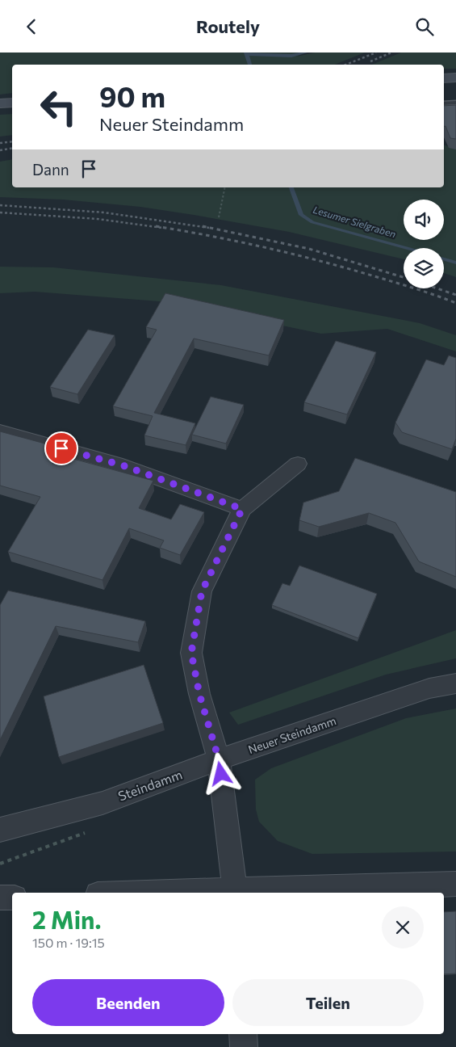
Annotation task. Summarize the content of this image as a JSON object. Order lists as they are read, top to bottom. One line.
{"streets":{"street":["Neuer Steindamm","Steindamm"]},"crossings":[["Neuer Steindamm","Steindamm"]],"water":["Lesumer Sielgraben"],"page":{"header":"Routely","turn":["90 m","Neuer Steindamm"],"then":"Dann","heading":["2 Min.","150 m · 19:15"],"buttons":["Beenden","Teilen"]}}
